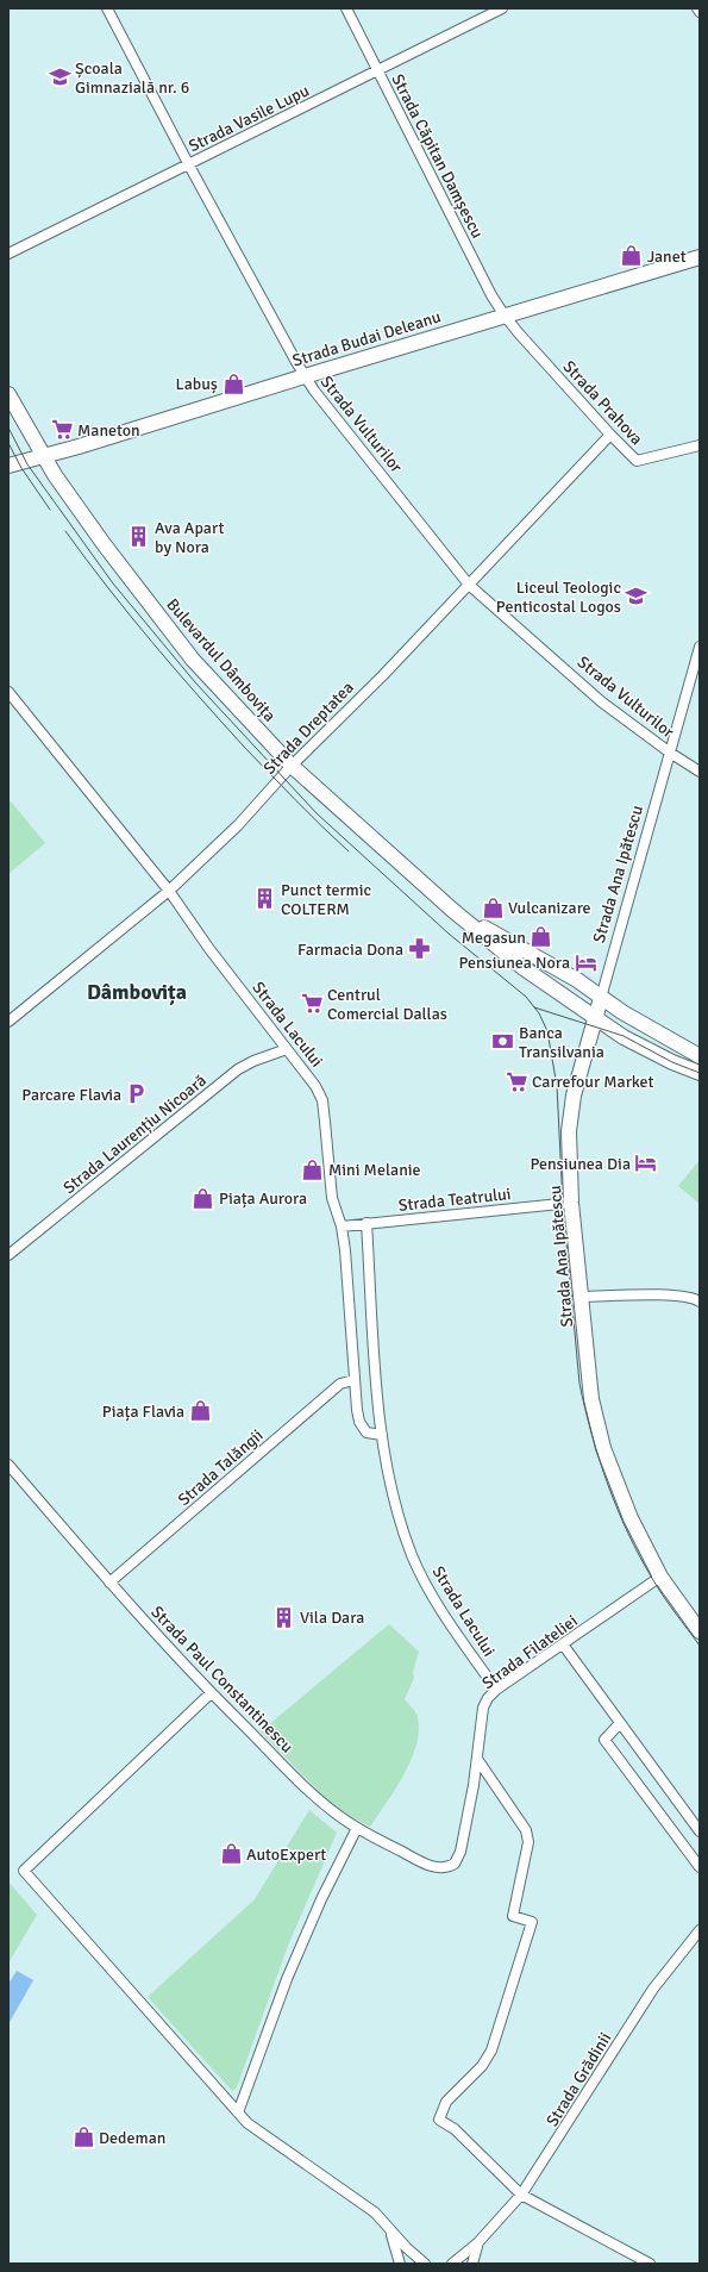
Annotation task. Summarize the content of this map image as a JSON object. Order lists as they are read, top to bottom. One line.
{"streets":{"main road":["Strada Budai Deleanu","Bulevardul Dâmbovița","Strada Ana Ipătescu"],"street":["Strada Vasile Lupu","Strada Căpitan Damșescu","Strada Prahova","Strada Vulturilor","Strada Dreptatea","Strada Lacului","Strada Laurențiu Nicoară","Strada Teatrului","Strada Talăngii","Strada Filateliei","Strada Paul Constantinescu","Strada Grădinii"]},"crossings":[["Strada Vasile Lupu","Strada Căpitan Damșescu"],["Strada Vasile Lupu","Strada Vulturilor"],["Strada Căpitan Damșescu","Strada Budai Deleanu"],["Strada Căpitan Damșescu","Strada Prahova"],["Strada Budai Deleanu","Strada Prahova"],["Strada Budai Deleanu","Strada Vulturilor"],["Strada Budai Deleanu","Bulevardul Dâmbovița"],["Strada Prahova","Strada Dreptatea"],["Strada Vulturilor","Strada Dreptatea"],["Strada Vulturilor","Strada Ana Ipătescu"],["Bulevardul Dâmbovița","Strada Dreptatea"],["Bulevardul Dâmbovița","Strada Ana Ipătescu"],["Strada Dreptatea","Strada Lacului"],["Strada Ana Ipătescu","Strada Teatrului"],["Strada Ana Ipătescu","Strada Filateliei"],["Strada Lacului","Strada Laurențiu Nicoară"],["Strada Lacului","Strada Teatrului"],["Strada Lacului","Strada Talăngii"],["Strada Lacului","Strada Filateliei"],["Strada Talăngii","Strada Paul Constantinescu"],["Strada Filateliei","Strada Paul Constantinescu"]],"districts":["Dâmbovița"],"places":{"school or university":["Școala Gimnazială nr. 6","Liceul Teologic Penticostal Logos"],"shop":["Janet","Labuș","Vulcanizare","Megasun","Mini Melanie","Piața Aurora","Piața Flavia","AutoExpert","Dedeman"],"supermarket":["Maneton","Centrul Comercial Dallas","Carrefour Market"],"building":["Ava Apart by Nora","Punct termic COLTERM","Vila Dara"],"pharmacy":["Farmacia Dona"],"hotel":["Pensiunea Nora","Pensiunea Dia"],"bank":["Banca Transilvania"],"parking":["Parcare Flavia"]}}
